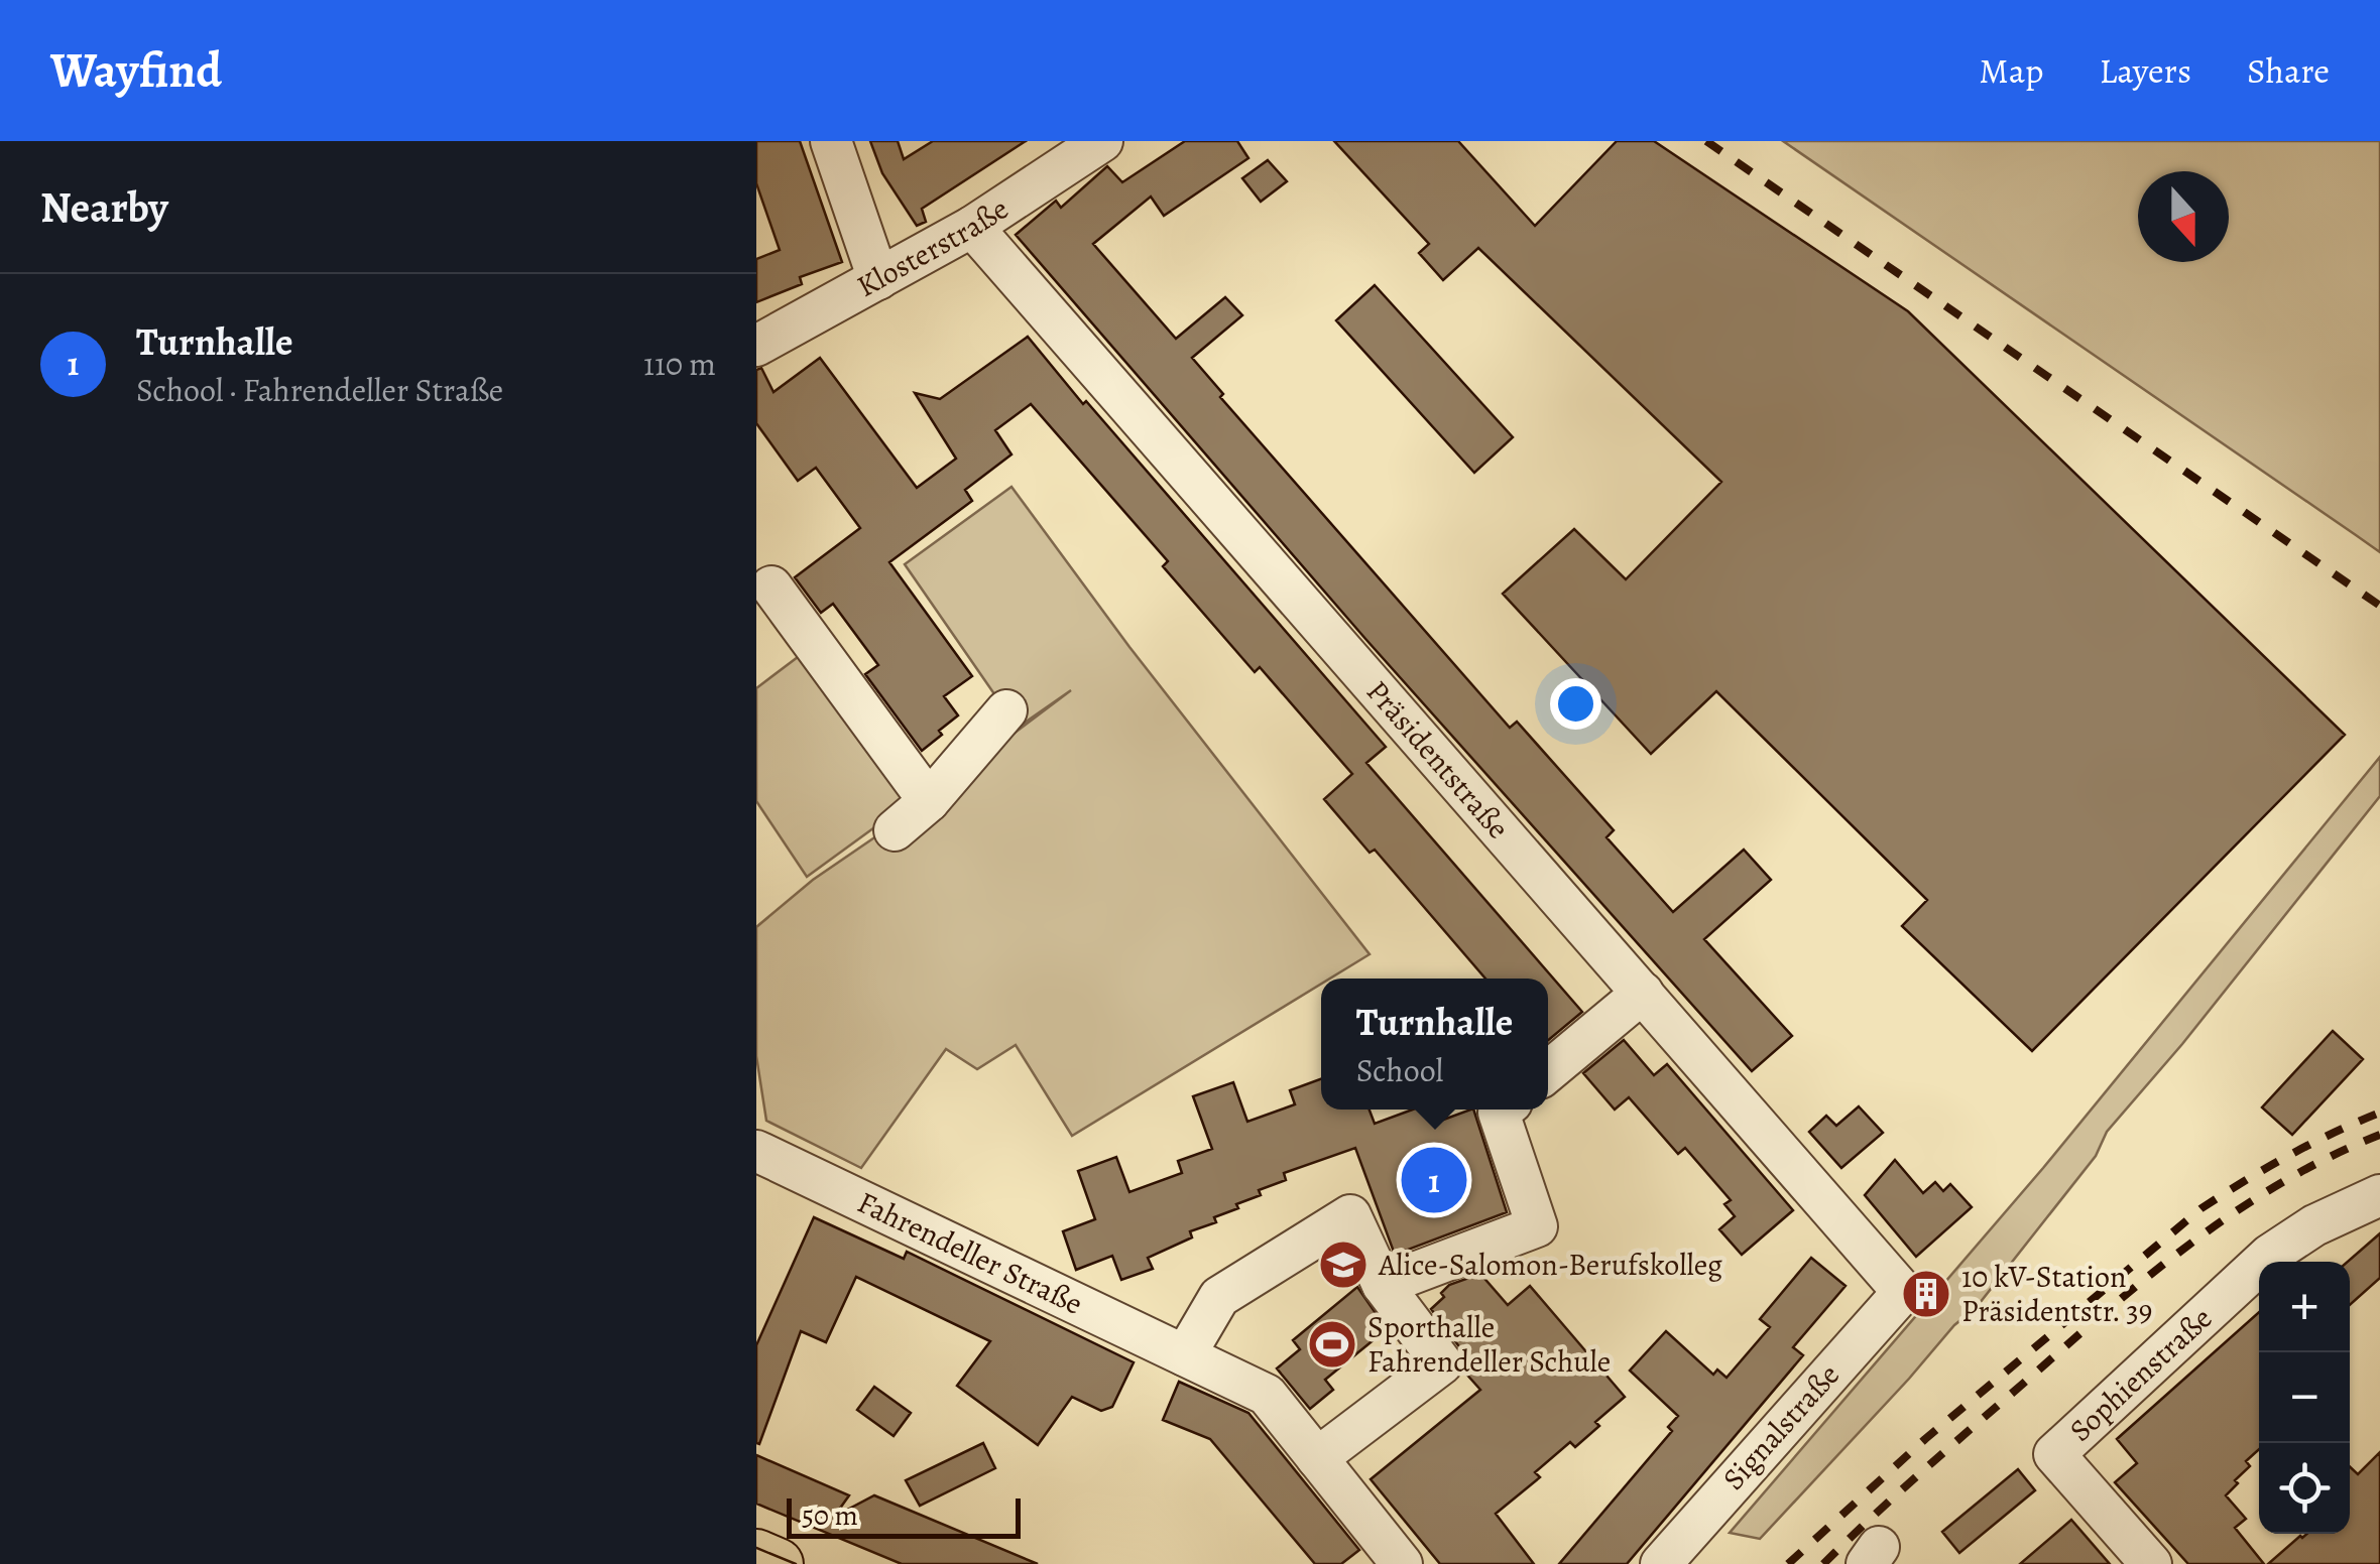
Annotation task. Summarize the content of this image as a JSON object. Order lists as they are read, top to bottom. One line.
{"streets":{"street":["Klosterstraße","Präsidentstraße","Fahrendeller Straße","Sophienstraße","Signalstraße"]},"crossings":[["Klosterstraße","Präsidentstraße"],["Präsidentstraße","Signalstraße"]],"places":{"school or university":["Alice-Salomon-Berufskolleg"],"building":["10 kV-Station Präsidentstr. 39"],"sports":["Sporthalle Fahrendeller Schule"]},"scale_bar":"50 m","north":"bottom","page":{"header":"Wayfind","nav":["Map","Layers","Share"],"heading":"Nearby","list":[{"mark":"1","name":"Turnhalle","note":"School · Fahrendeller Straße","value":"110 m"}],"popup":["Turnhalle","School"],"pins":"1","map_buttons":["+","−"],"scale":"50 m"}}
